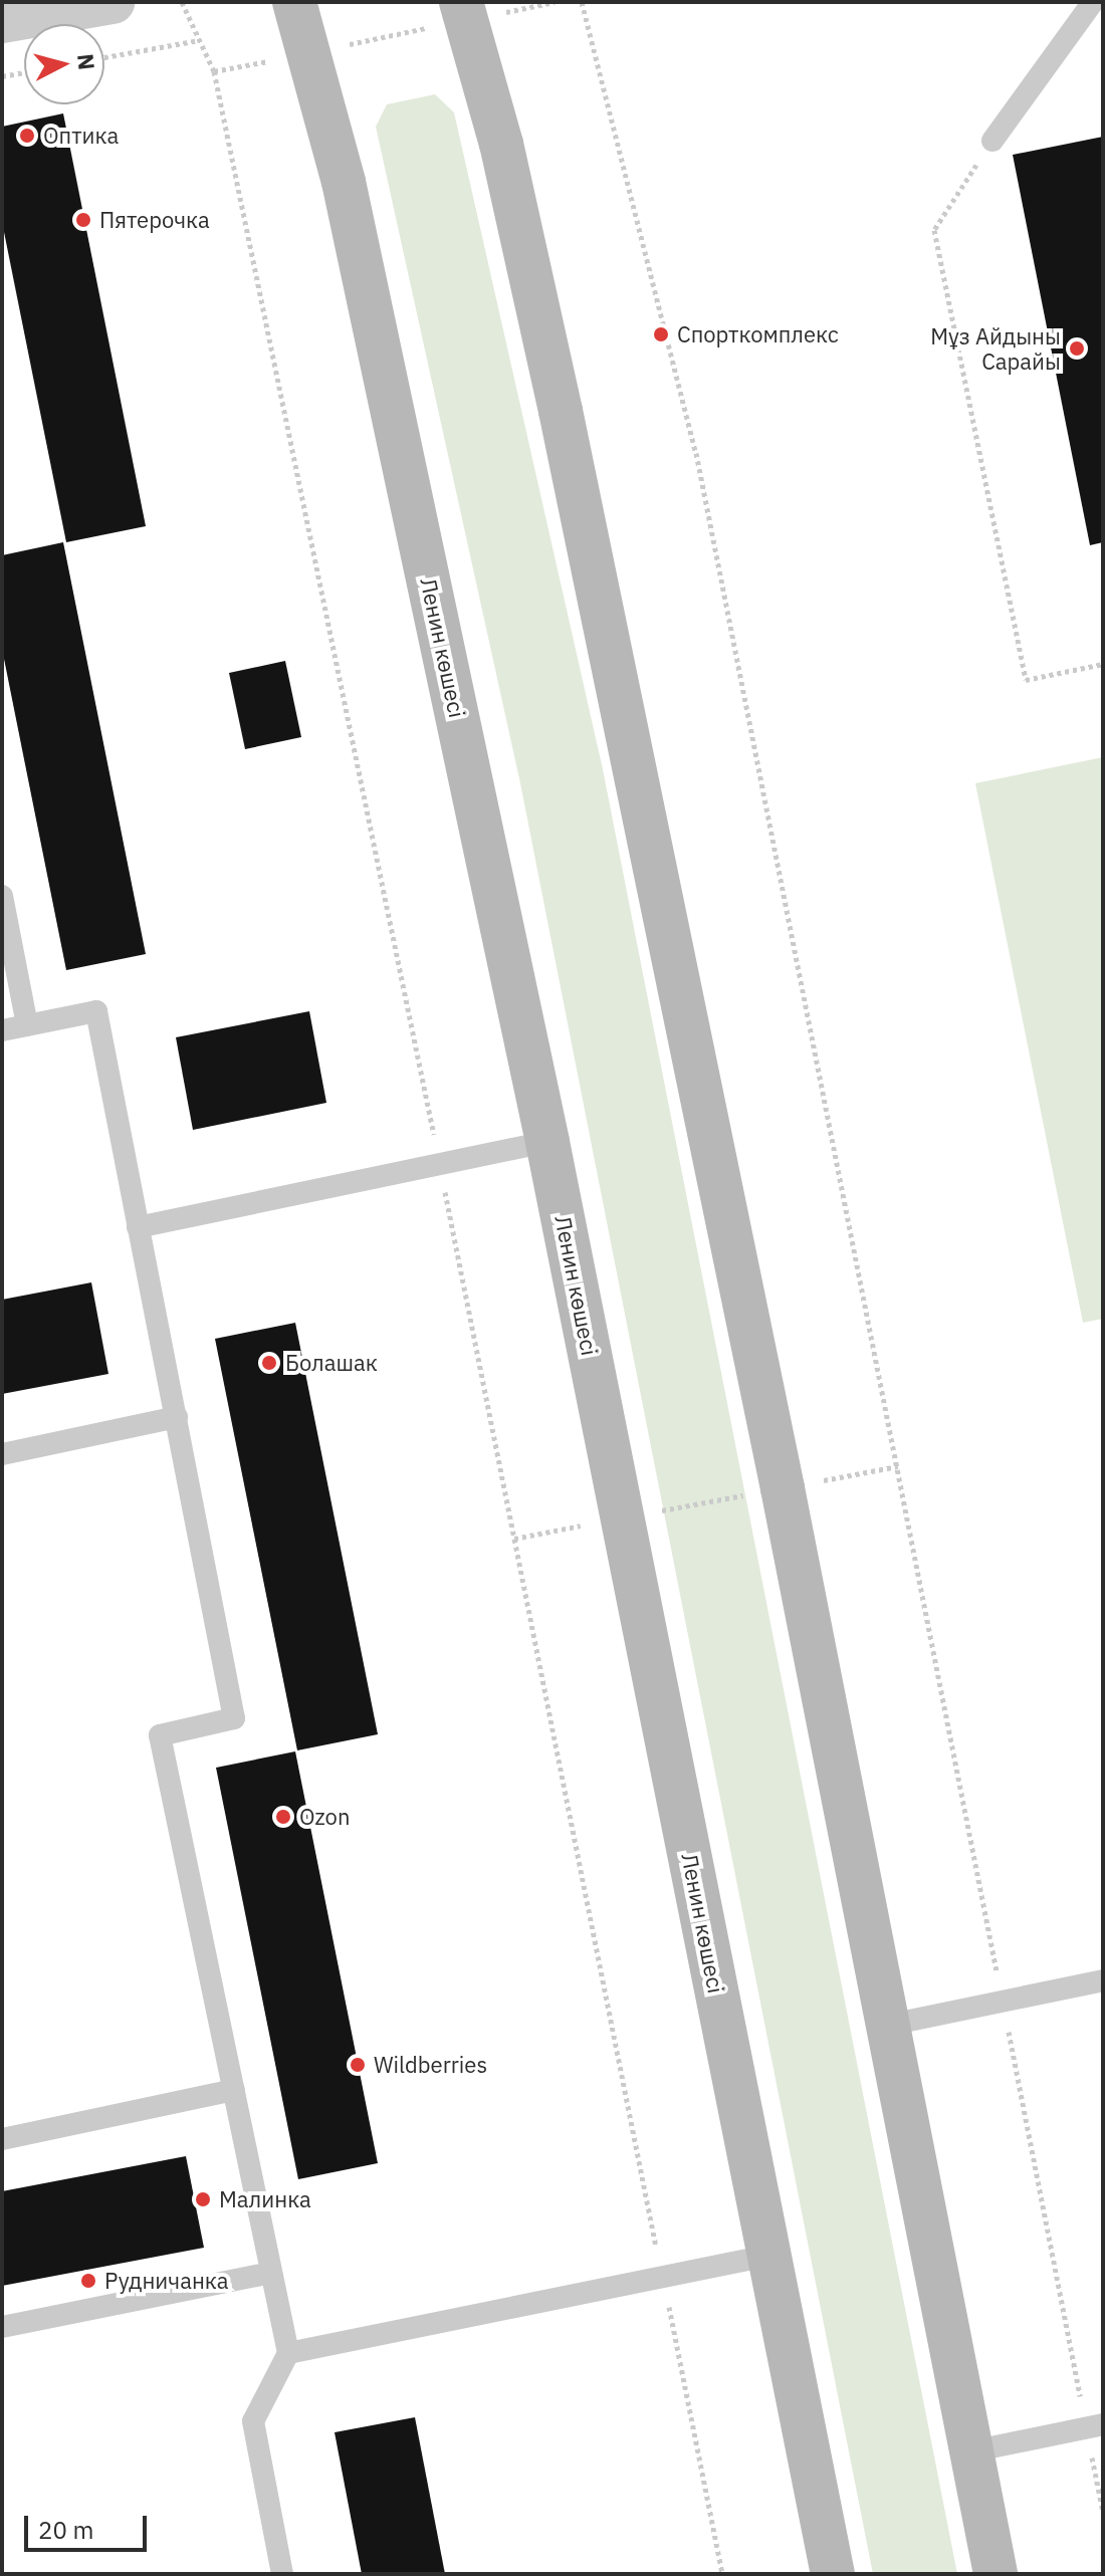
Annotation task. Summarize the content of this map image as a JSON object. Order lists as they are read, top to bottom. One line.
{"streets":{"main road":["Ленин көшесі"]},"places":["Оптика","Пятерочка","Спорткомплекс","Мұз Айдыны Сарайы","Болашак","Ozon","Wildberries","Малинка","Рудничанка"],"scale_bar":"20 m","north":"right"}
